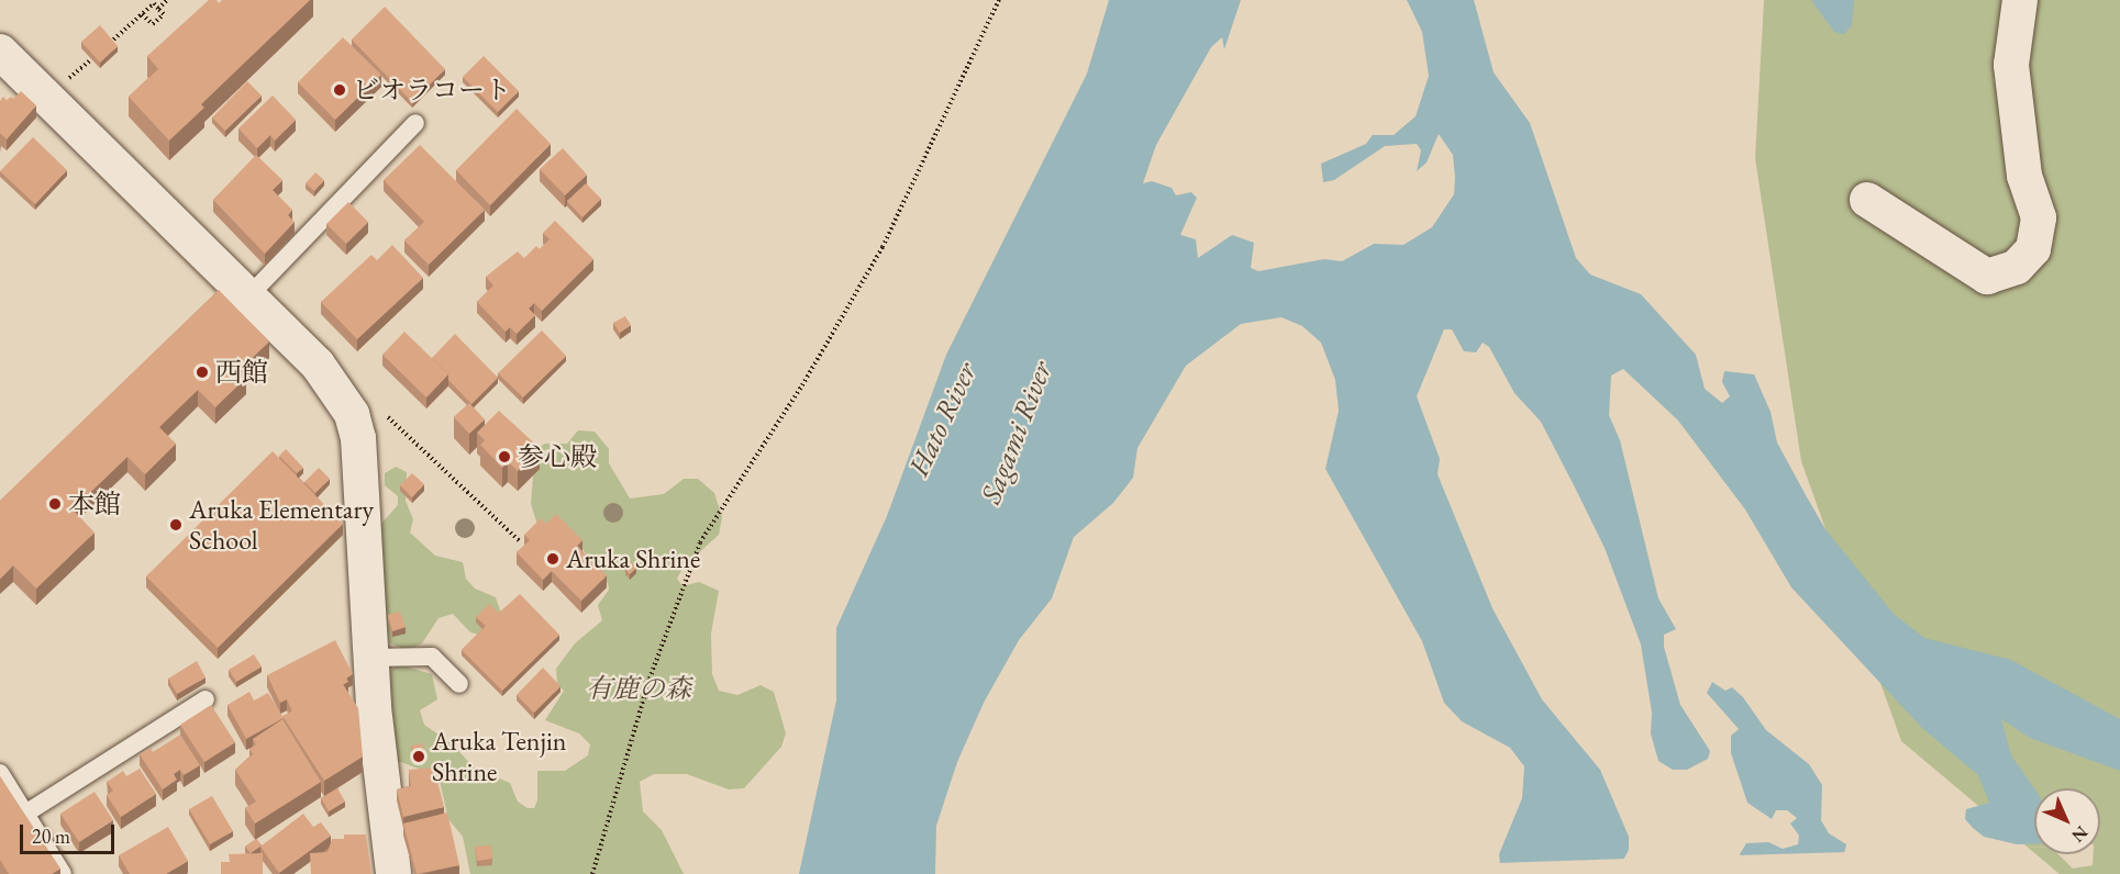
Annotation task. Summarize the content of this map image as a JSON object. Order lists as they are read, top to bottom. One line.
{"water":["Hato River","Sagami River"],"parks":["有鹿の森"],"places":["ビオラコート","西館","参心殿","本館","Aruka Elementary School","Aruka Shrine","Aruka Tenjin Shrine"],"scale_bar":"20 m","north":"bottom right"}
